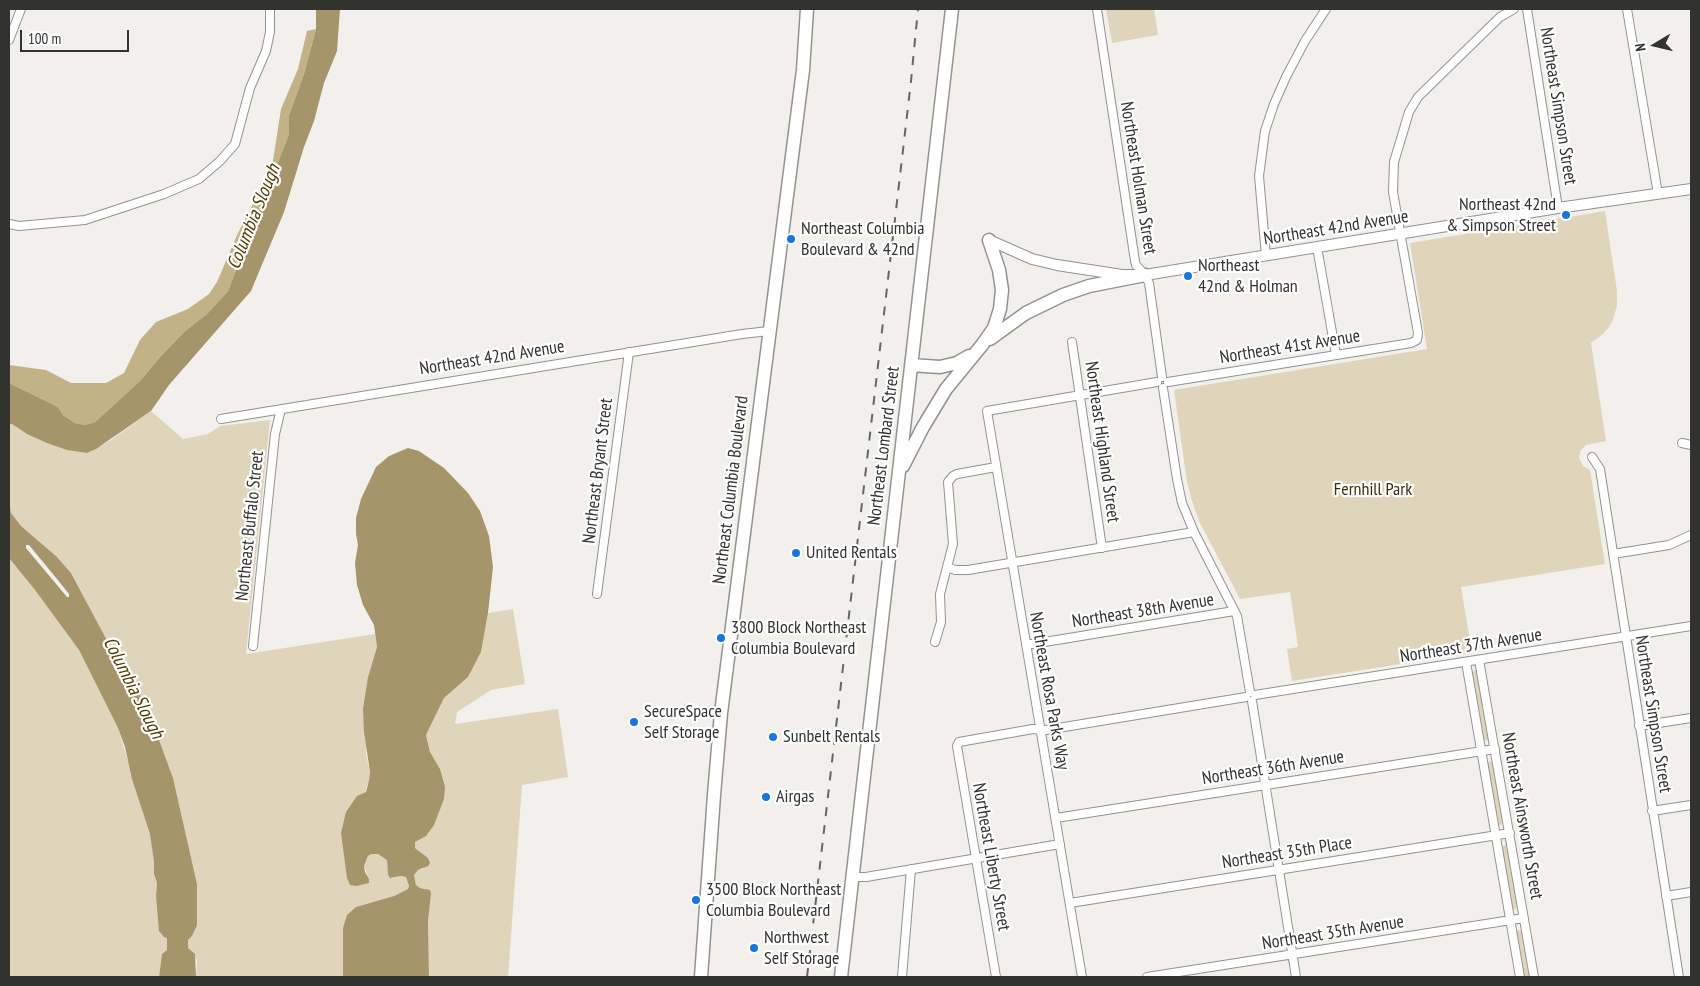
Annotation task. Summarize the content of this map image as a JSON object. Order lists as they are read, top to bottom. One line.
{"streets":{"main road":["Northeast Lombard Street","Northeast Columbia Boulevard"],"street":["Northeast Simpson Street","Northeast Holman Street","Northeast 42nd Avenue","Northeast 41st Avenue","Northeast Highland Street","Northeast Bryant Street","Northeast Buffalo Street","Northeast 38th Avenue","Northeast 37th Avenue","Northeast Rosa Parks Way","Northeast 36th Avenue","Northeast Ainsworth Street","Northeast 35th Place","Northeast Liberty Street","Northeast 35th Avenue"]},"crossings":[["Northeast Simpson Street","Northeast 42nd Avenue"],["Northeast Simpson Street","Northeast 37th Avenue"],["Northeast Holman Street","Northeast 42nd Avenue"],["Northeast Holman Street","Northeast 41st Avenue"],["Northeast Holman Street","Northeast 38th Avenue"],["Northeast Holman Street","Northeast 37th Avenue"],["Northeast Holman Street","Northeast 36th Avenue"],["Northeast Holman Street","Northeast 35th Place"],["Northeast Holman Street","Northeast 35th Avenue"],["Northeast 42nd Avenue","Northeast 41st Avenue"],["Northeast 42nd Avenue","Northeast Bryant Street"],["Northeast 42nd Avenue","Northeast Columbia Boulevard"],["Northeast 42nd Avenue","Northeast Buffalo Street"],["Northeast 41st Avenue","Northeast Highland Street"],["Northeast 41st Avenue","Northeast Rosa Parks Way"],["Northeast 38th Avenue","Northeast Rosa Parks Way"],["Northeast 37th Avenue","Northeast Rosa Parks Way"],["Northeast 37th Avenue","Northeast Ainsworth Street"],["Northeast 37th Avenue","Northeast Liberty Street"],["Northeast Rosa Parks Way","Northeast 36th Avenue"],["Northeast Rosa Parks Way","Northeast 35th Place"],["Northeast 36th Avenue","Northeast Ainsworth Street"],["Northeast Ainsworth Street","Northeast 35th Place"],["Northeast Ainsworth Street","Northeast 35th Avenue"]],"water":["Columbia Slough"],"parks":["Fernhill Park"],"places":["Northeast 42nd & Simpson Street","Northeast Columbia Boulevard & 42nd","Northeast 42nd & Holman","United Rentals","3800 Block Northeast Columbia Boulevard","SecureSpace Self Storage","Sunbelt Rentals","Airgas","3500 Block Northeast Columbia Boulevard","Northwest Self Storage"],"scale_bar":"100 m","north":"left"}
